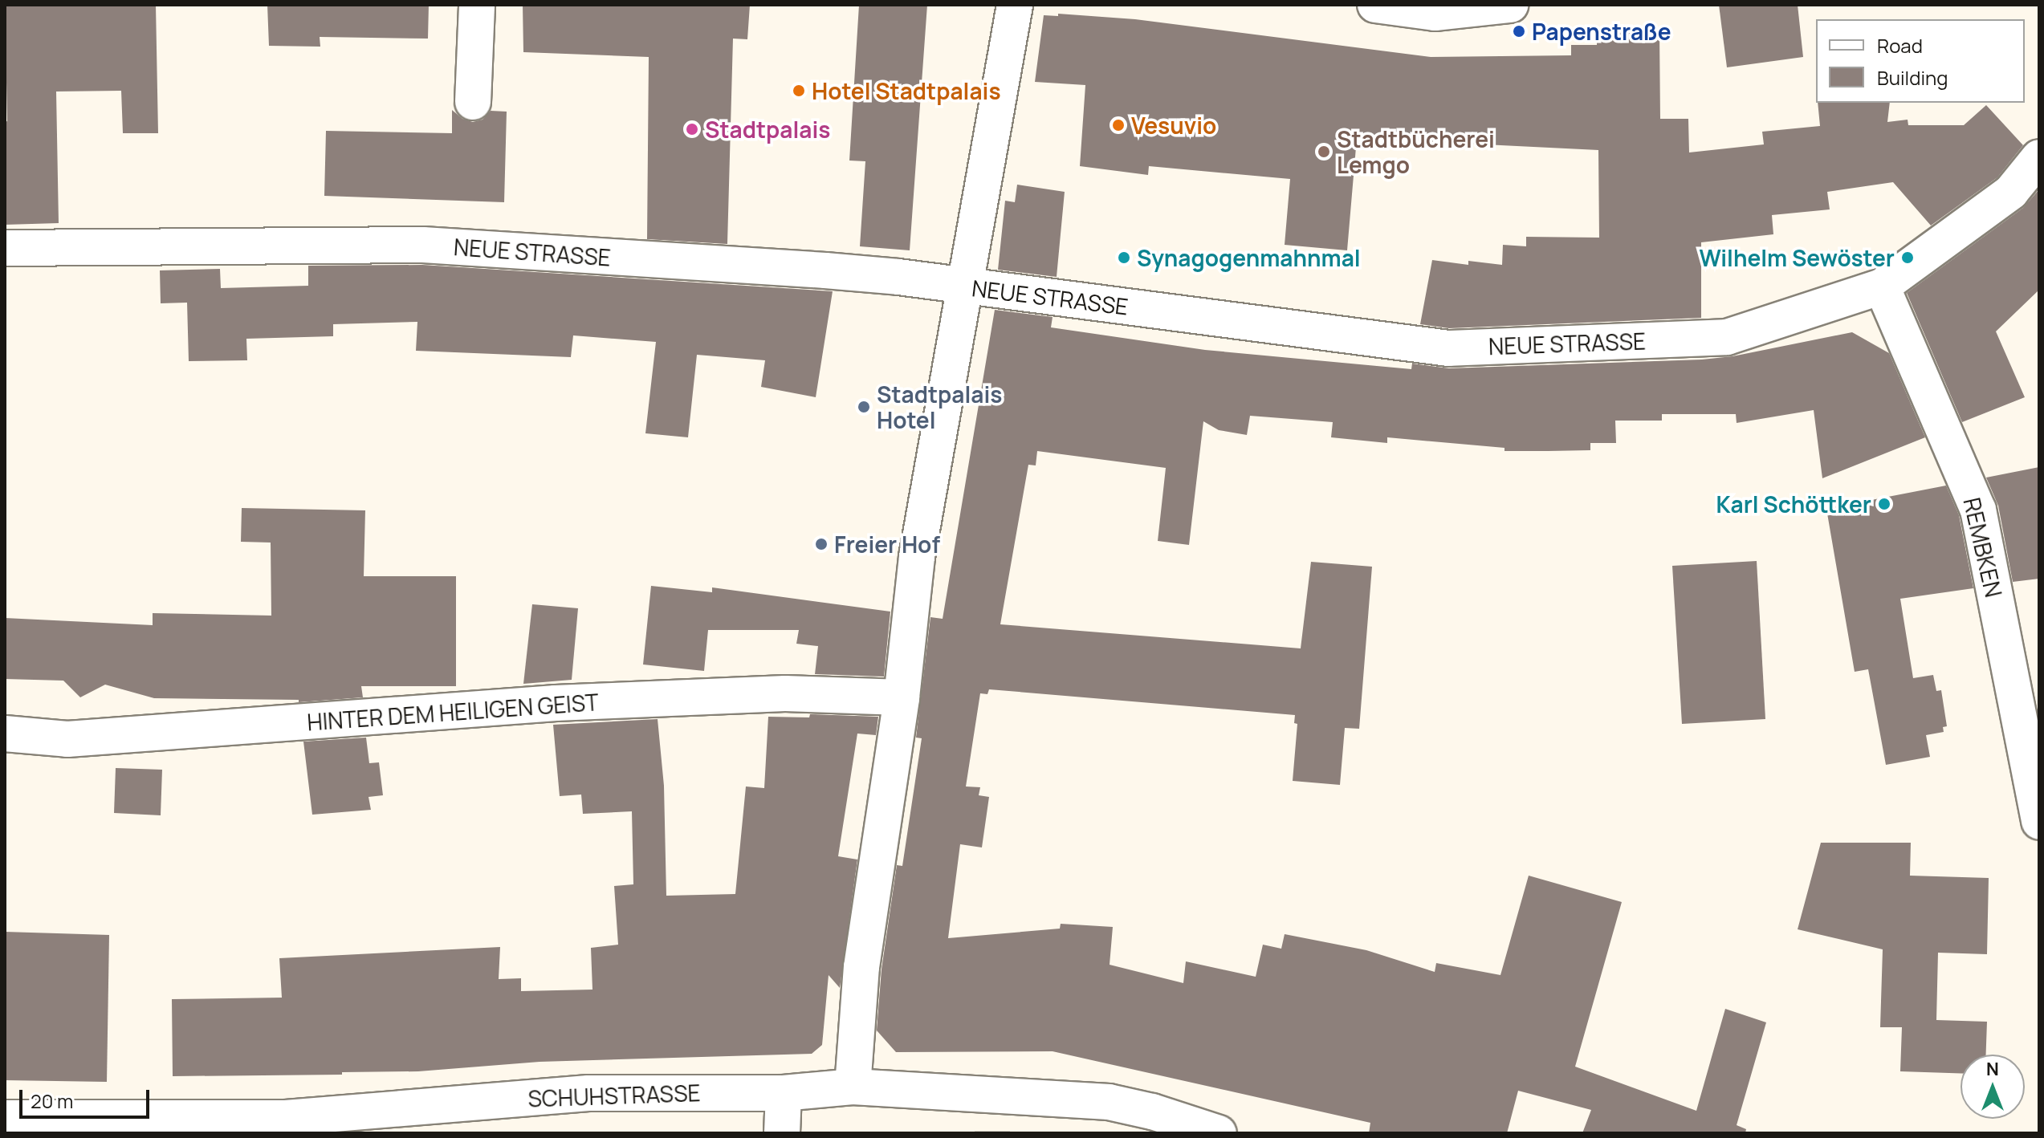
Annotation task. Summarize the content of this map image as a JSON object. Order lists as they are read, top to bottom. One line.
{"streets":{"street":["NEUE STRASSE","REMBKEN","HINTER DEM HEILIGEN GEIST","SCHUHSTRASSE"]},"crossings":[["NEUE STRASSE","REMBKEN"]],"places":["Papenstraße","Hotel Stadtpalais","Vesuvio","Stadtpalais","Stadtbücherei Lemgo","Synagogenmahnmal","Wilhelm Sewöster","Stadtpalais Hotel","Karl Schöttker","Freier Hof"],"legend":["Road","Building"],"scale_bar":"20 m","north":"top"}
